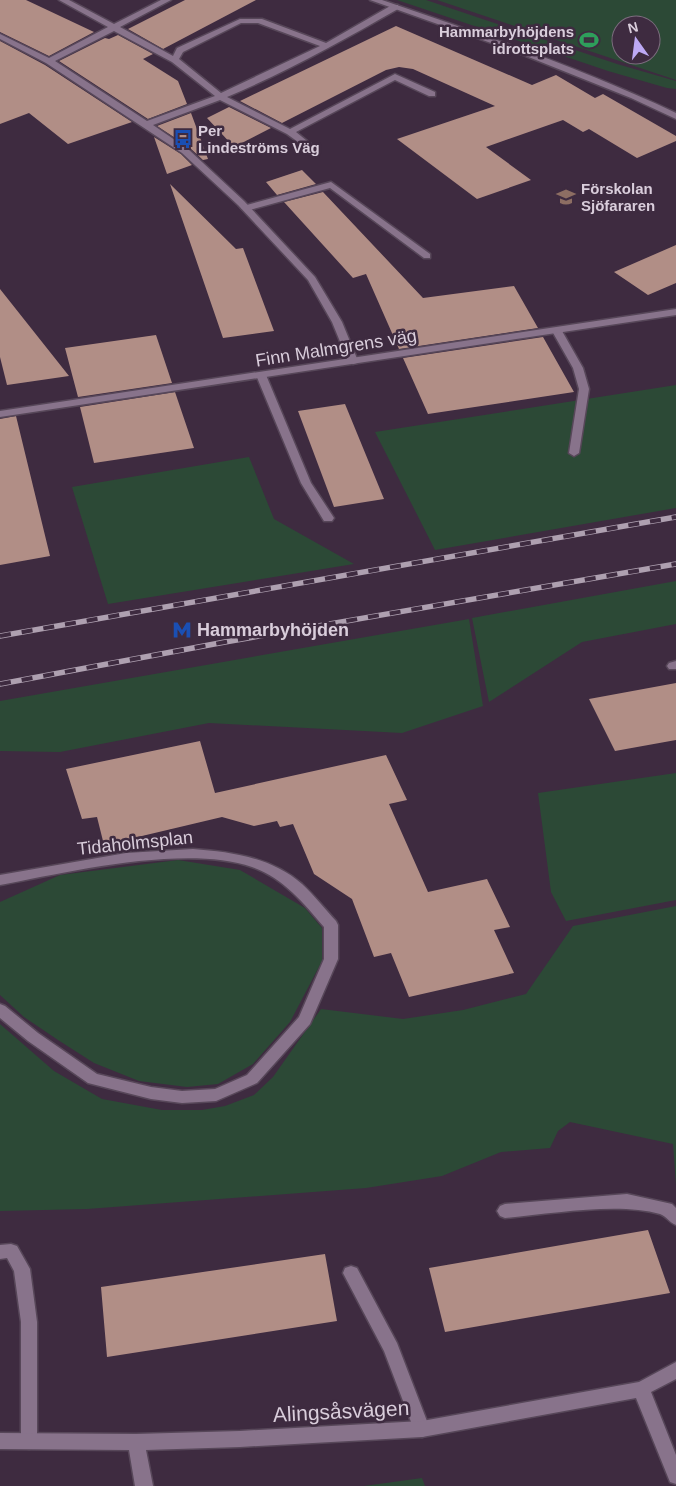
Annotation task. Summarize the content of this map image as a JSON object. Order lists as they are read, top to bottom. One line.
{"streets":{"street":["Finn Malmgrens väg","Tidaholmsplan","Alingsåsvägen"]},"places":{"sports":["Hammarbyhöjdens idrottsplats"],"bus stop":["Per Lindeströms Väg"],"school or university":["Förskolan Sjöfararen"],"metro station":["Hammarbyhöjden"]},"north":"top"}
